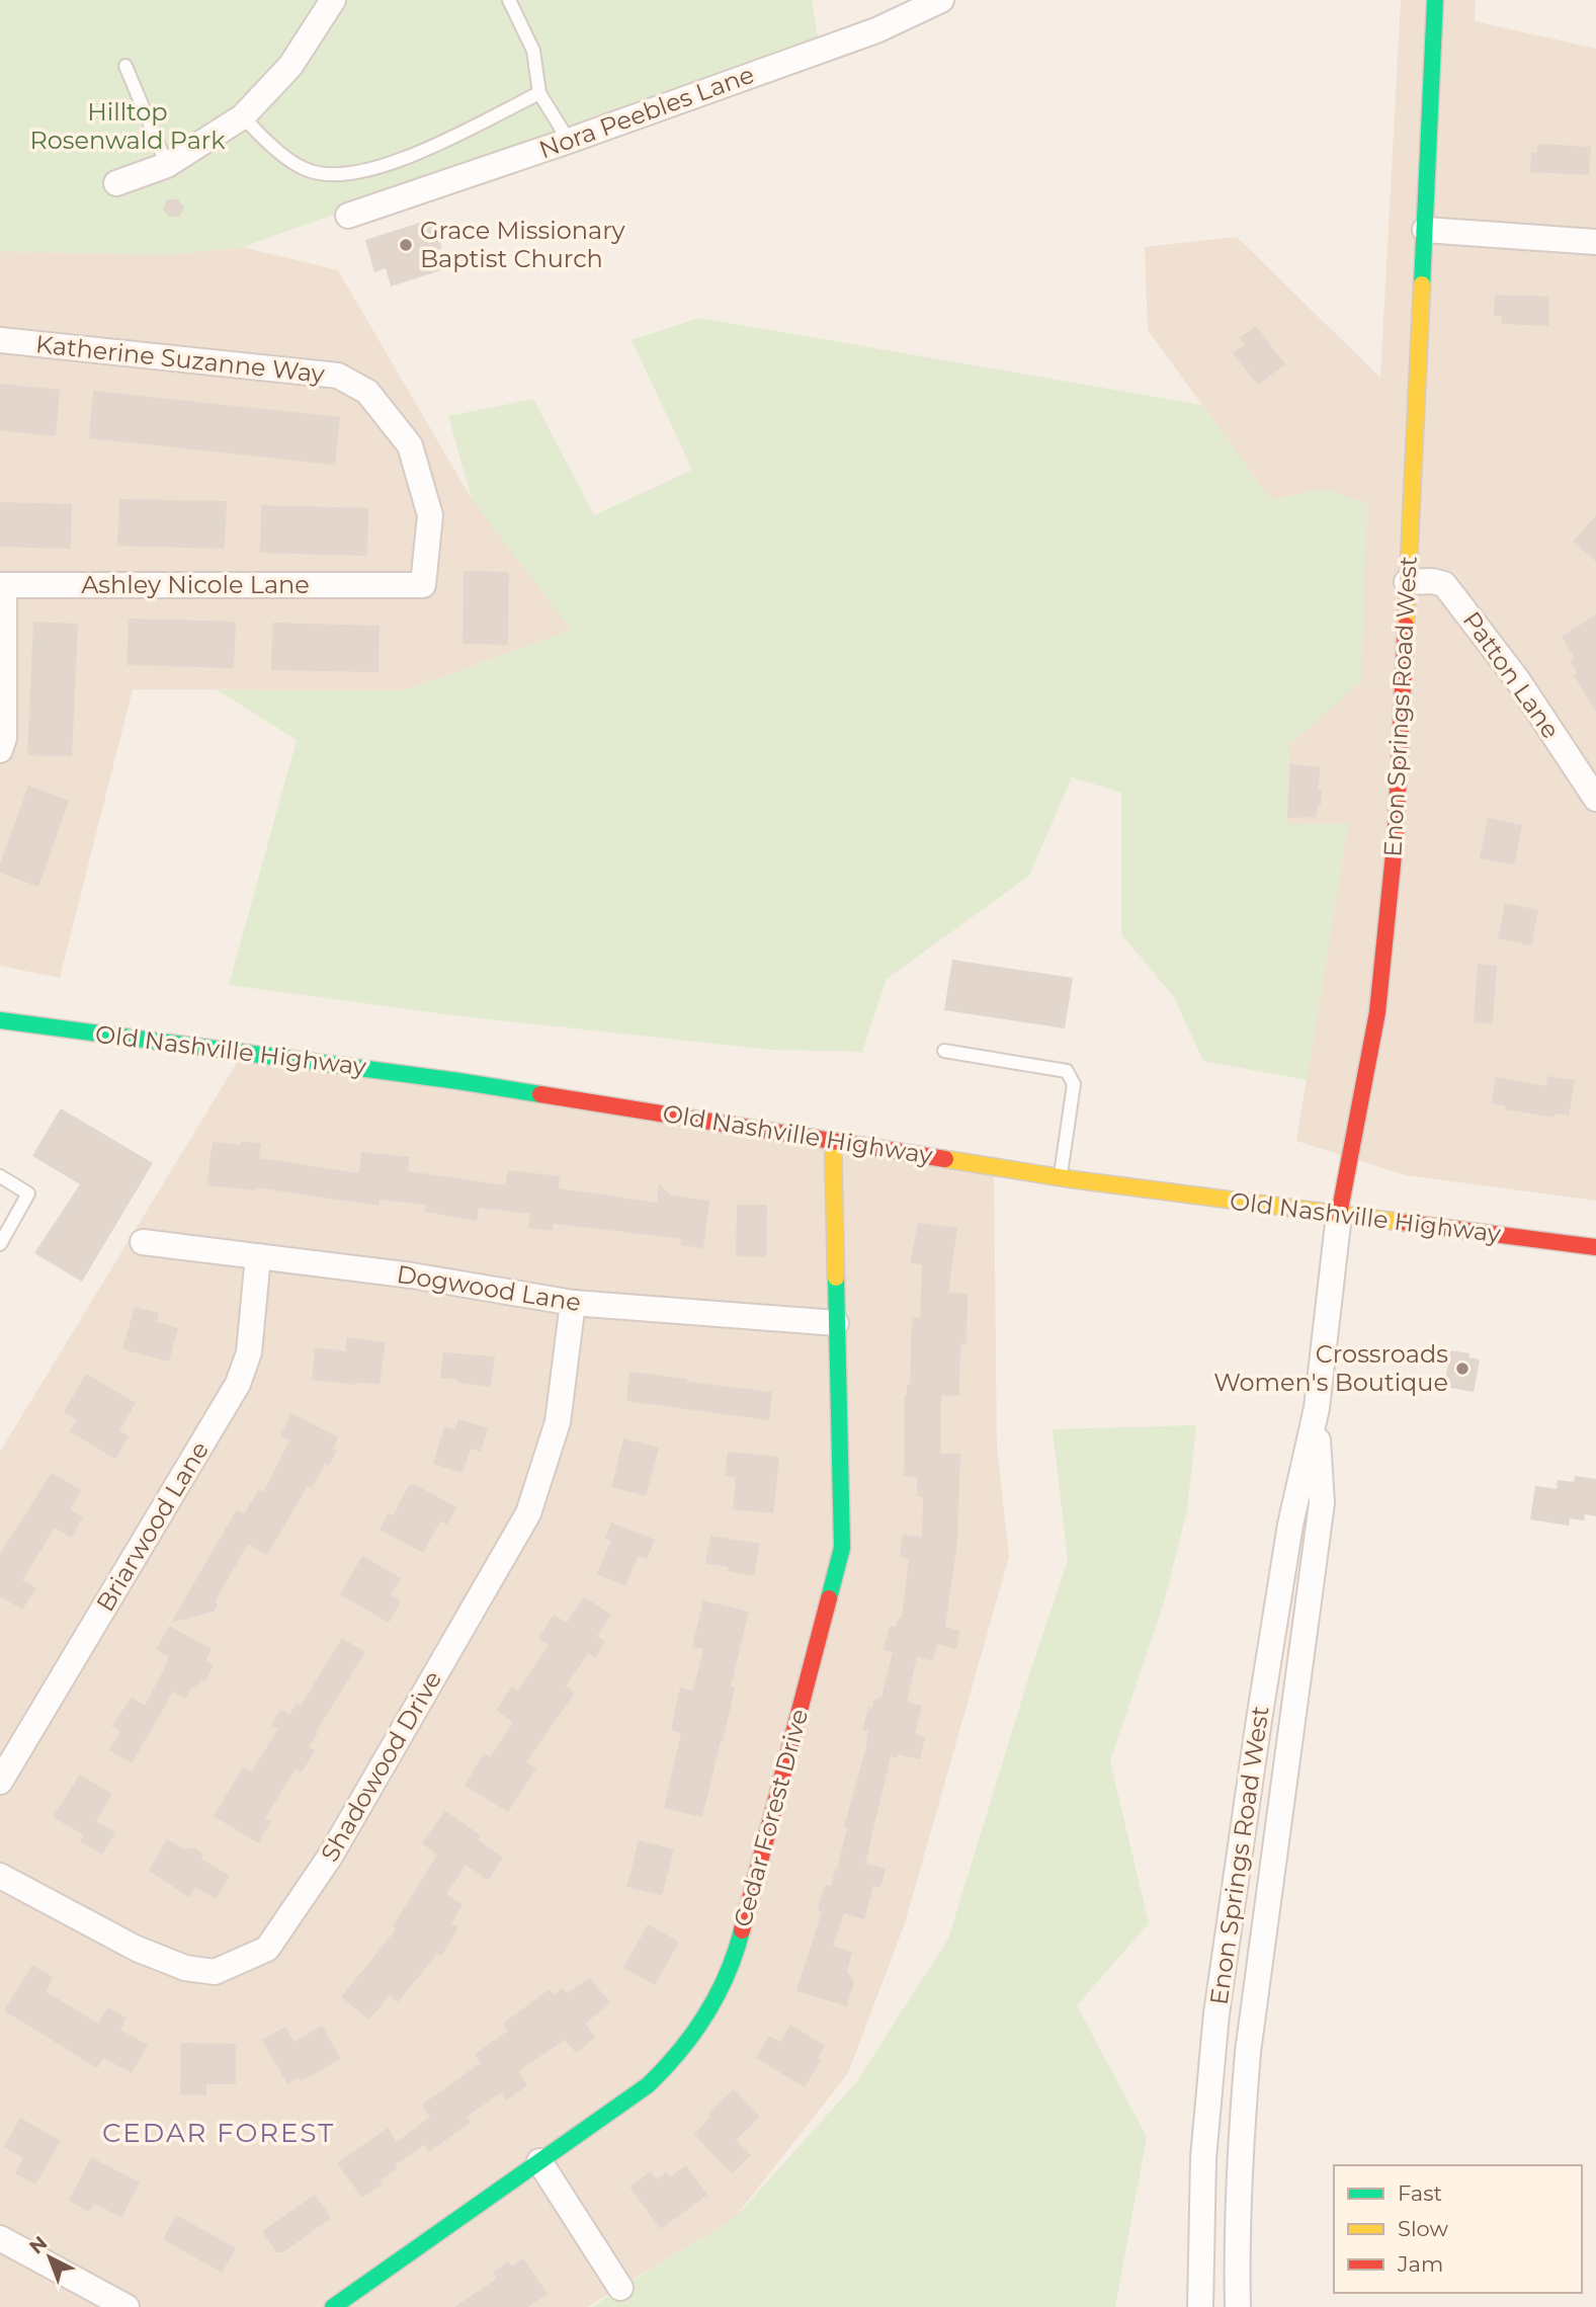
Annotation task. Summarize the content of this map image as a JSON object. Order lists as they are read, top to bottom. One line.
{"streets":{"street":["Nora Peebles Lane","Katherine Suzanne Way","Ashley Nicole Lane","Patton Lane","Enon Springs Road West","Old Nashville Highway","Dogwood Lane","Briarwood Lane","Shadowood Drive","Cedar Forest Drive"]},"crossings":[["Katherine Suzanne Way","Ashley Nicole Lane"],["Patton Lane","Enon Springs Road West"],["Enon Springs Road West","Old Nashville Highway"],["Old Nashville Highway","Cedar Forest Drive"],["Dogwood Lane","Briarwood Lane"],["Dogwood Lane","Shadowood Drive"],["Dogwood Lane","Cedar Forest Drive"]],"districts":["CEDAR FOREST"],"parks":["Hilltop Rosenwald Park"],"places":["Grace Missionary Baptist Church","Crossroads Women's Boutique"],"legend":["Fast","Slow","Jam"],"north":"top left"}
